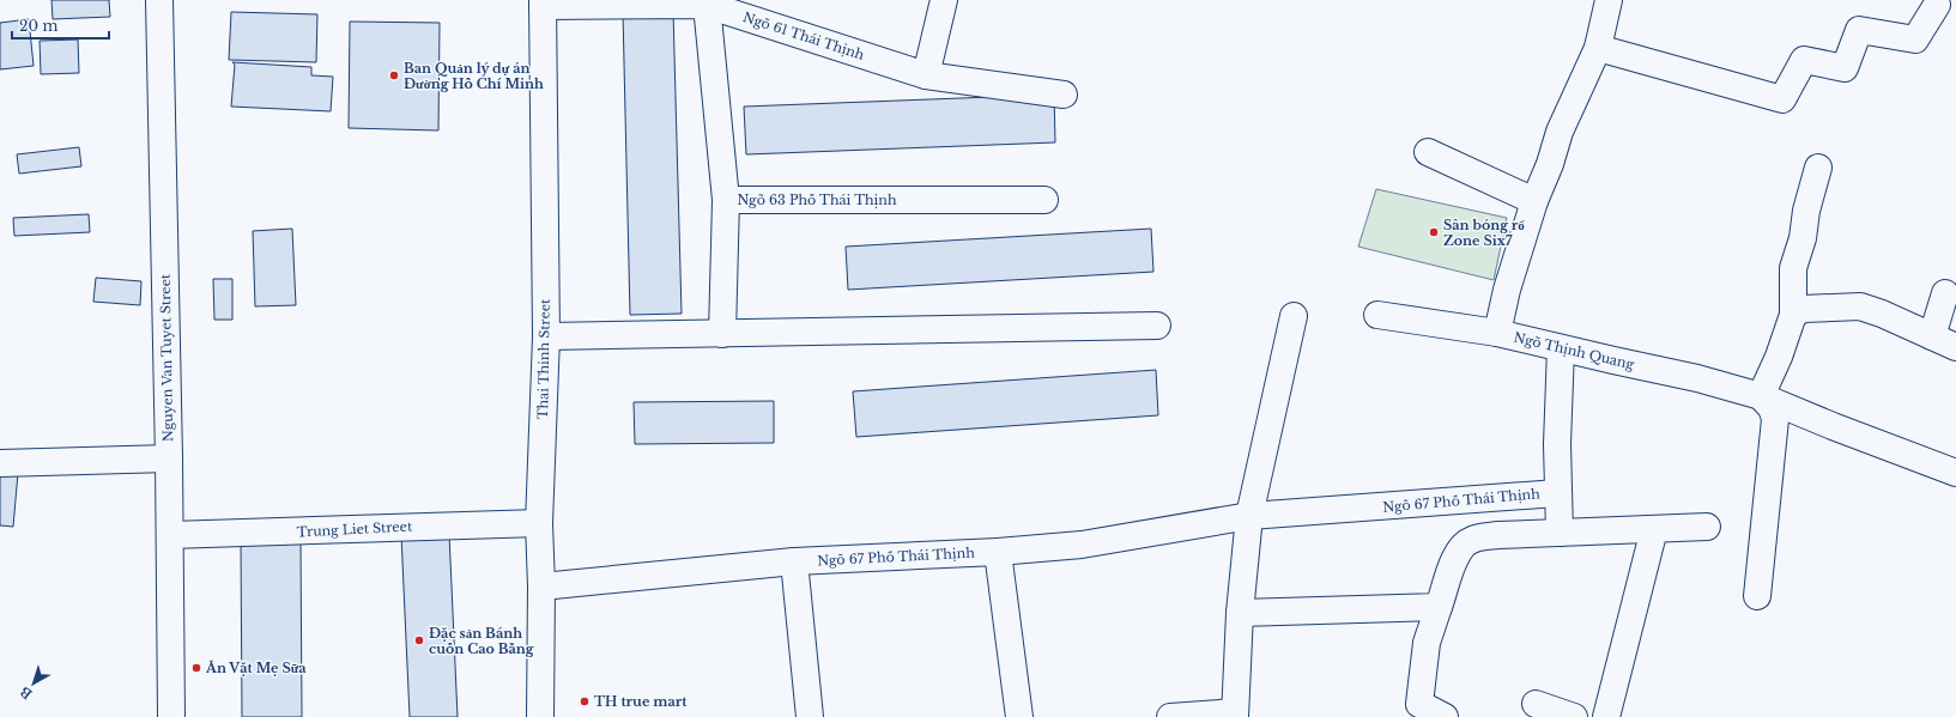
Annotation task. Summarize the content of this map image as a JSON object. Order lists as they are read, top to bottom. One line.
{"streets":{"street":["Ngõ 61 Thái Thịnh","Ngõ 63 Phố Thái Thịnh","Ngõ Thịnh Quang","Nguyen Van Tuyet Street","Thai Thinh Street","Ngõ 67 Phố Thái Thịnh","Trung Liet Street"]},"crossings":[["Ngõ 61 Thái Thịnh","Thai Thinh Street"],["Ngõ Thịnh Quang","Ngõ 67 Phố Thái Thịnh"],["Nguyen Van Tuyet Street","Trung Liet Street"],["Thai Thinh Street","Ngõ 67 Phố Thái Thịnh"],["Thai Thinh Street","Trung Liet Street"]],"places":["Ban Quản lý dự án Đường Hồ Chí Minh","Sân bóng rổ Zone Six7","Đặc sản Bánh cuốn Cao Bằng","Ăn Vặt Mẹ Sữa","TH true mart"],"scale_bar":"20 m","north":"bottom left"}
